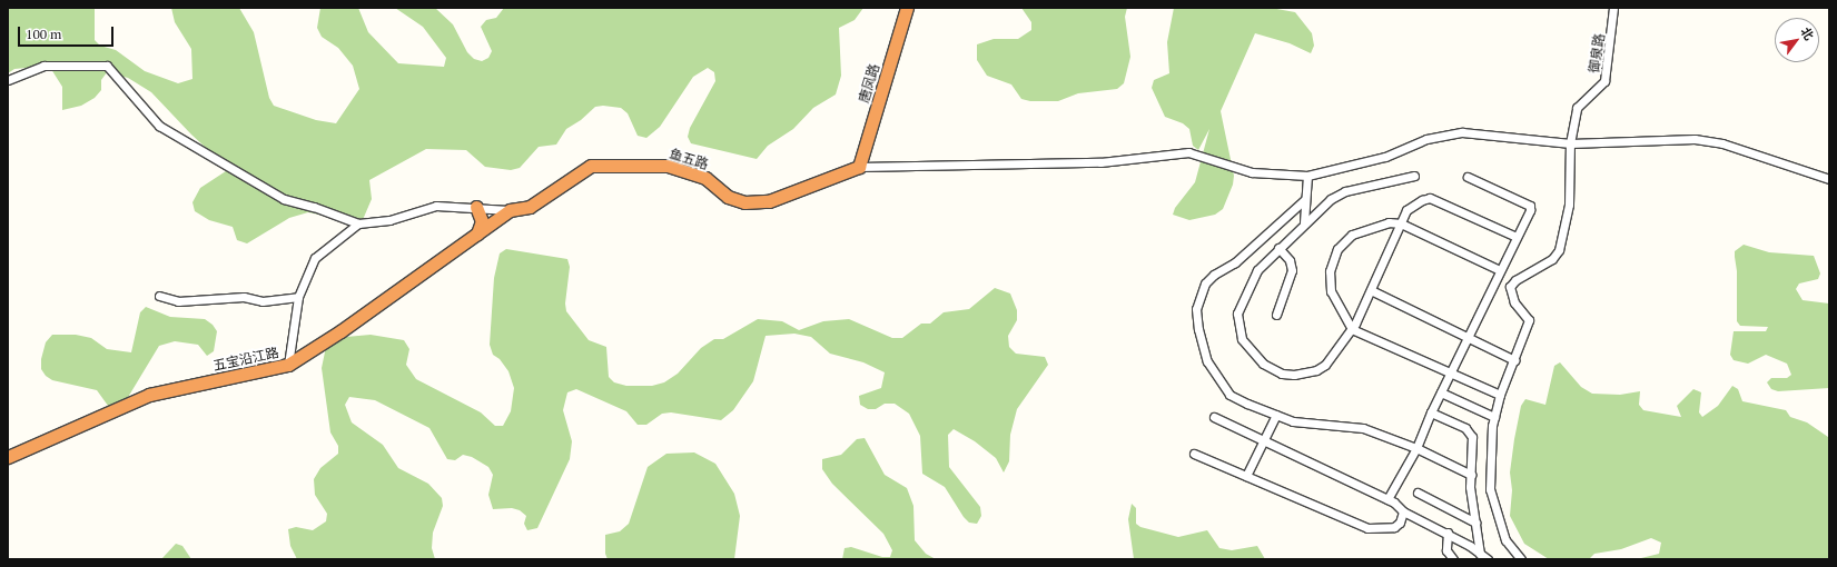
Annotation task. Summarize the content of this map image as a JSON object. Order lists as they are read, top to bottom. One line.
{"streets":{"highway":["唐凤路","鱼五路","五宝沿江路"],"street":["御泉路"]},"crossings":[["唐凤路","鱼五路"],["鱼五路","五宝沿江路"]],"scale_bar":"100 m","north":"top right"}
